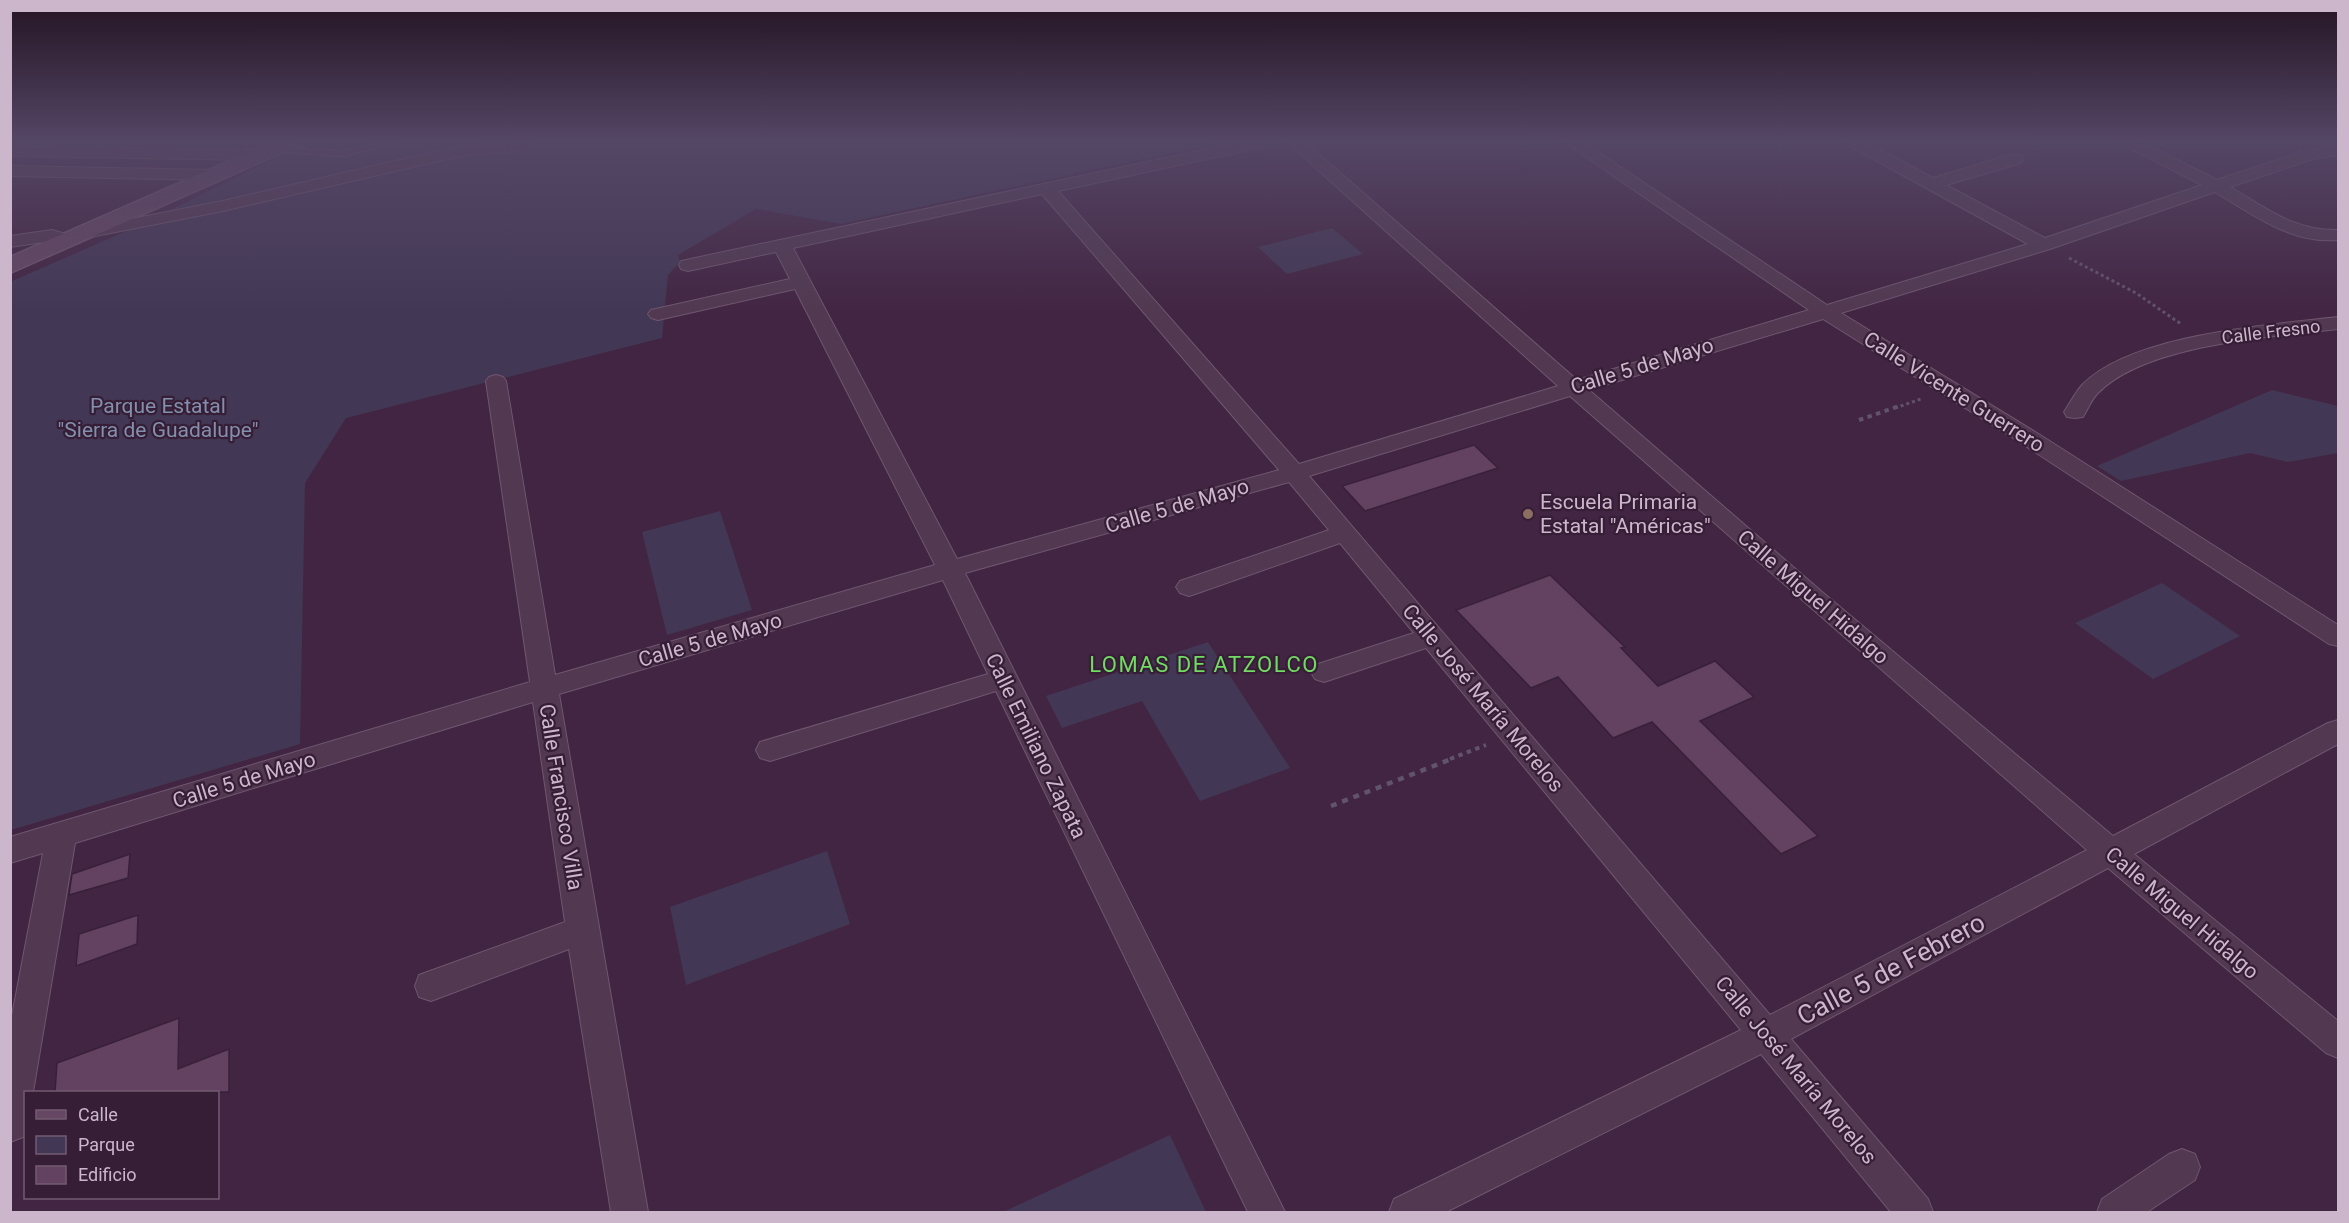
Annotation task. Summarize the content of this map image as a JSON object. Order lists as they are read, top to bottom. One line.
{"streets":{"street":["Calle Fresno","Calle 5 de Mayo","Calle Vicente Guerrero","Calle Miguel Hidalgo","Calle José María Morelos","Calle Emiliano Zapata","Calle Francisco Villa","Calle 5 de Febrero"]},"crossings":[["Calle 5 de Mayo","Calle Vicente Guerrero"],["Calle 5 de Mayo","Calle Miguel Hidalgo"],["Calle 5 de Mayo","Calle José María Morelos"],["Calle 5 de Mayo","Calle Emiliano Zapata"],["Calle 5 de Mayo","Calle Francisco Villa"],["Calle Miguel Hidalgo","Calle 5 de Febrero"],["Calle José María Morelos","Calle 5 de Febrero"]],"districts":["LOMAS DE ATZOLCO"],"parks":["Parque Estatal \"Sierra de Guadalupe\""],"places":["Escuela Primaria Estatal \"Américas\""],"legend":["Calle","Parque","Edificio"]}
